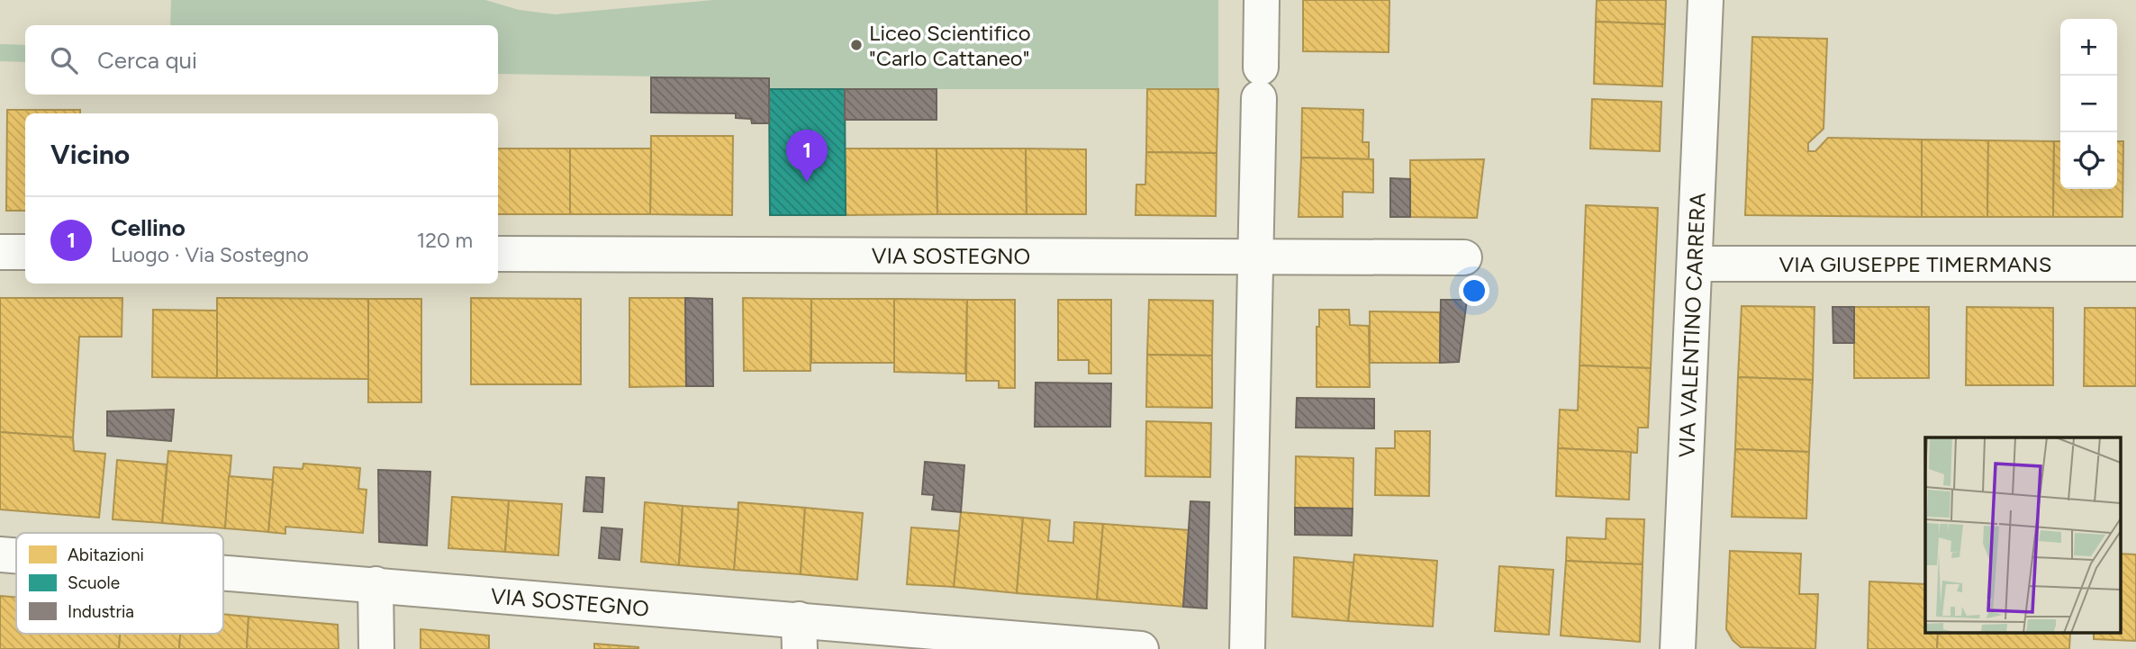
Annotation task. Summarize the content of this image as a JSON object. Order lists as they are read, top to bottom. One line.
{"streets":{"street":["VIA SOSTEGNO","VIA GIUSEPPE TIMERMANS","VIA VALENTINO CARRERA"]},"crossings":[["VIA GIUSEPPE TIMERMANS","VIA VALENTINO CARRERA"]],"places":["Liceo Scientifico \"Carlo Cattaneo\""],"legend":["Abitazioni","Scuole","Industria"],"page":{"map_buttons":["+","−"],"search":"Cerca qui","heading":"Vicino","pins":"1","list":[{"mark":"1","name":"Cellino","note":"Luogo · Via Sostegno","value":"120 m"}]}}
